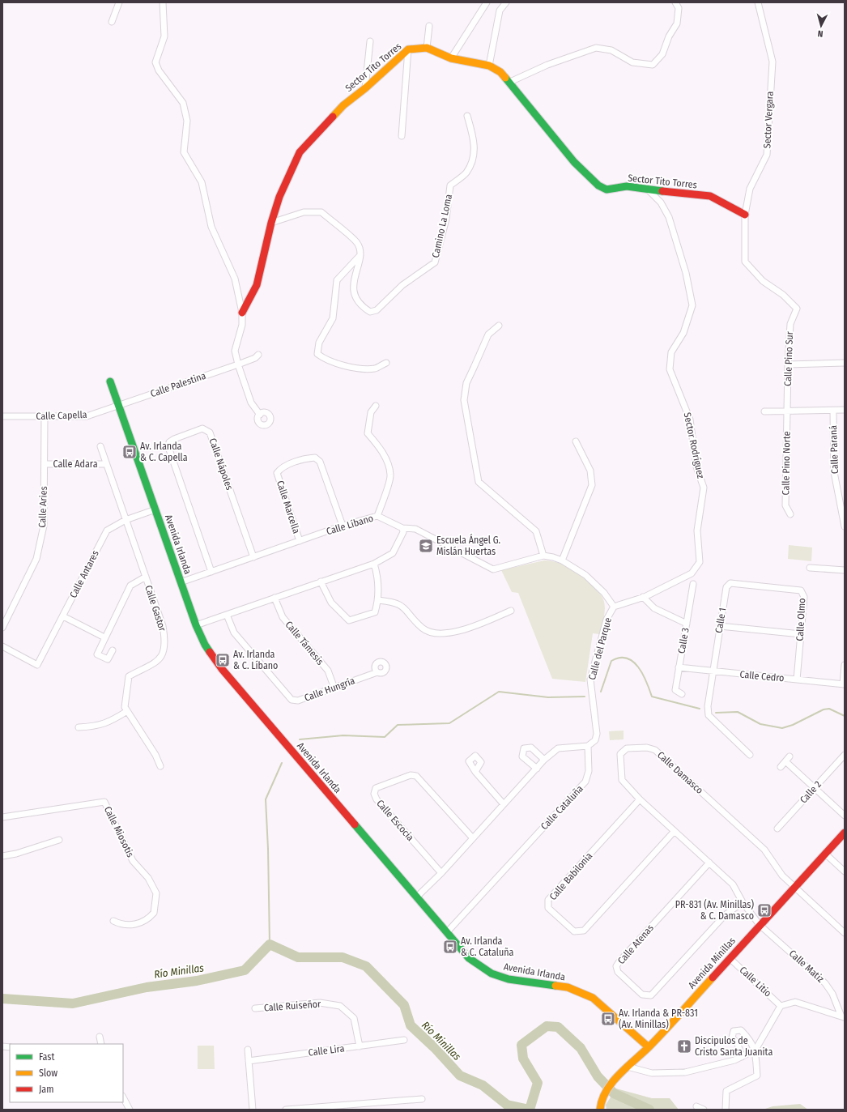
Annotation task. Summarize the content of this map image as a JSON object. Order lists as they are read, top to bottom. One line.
{"streets":{"street":["Sector Tito Torres","Sector Vergara","Camino La Loma","Calle Pino Sur","Calle Palestina","Calle Capella","Sector Rodríguez","Calle Paraná","Calle Pino Norte","Calle Adara","Calle Nápoles","Calle Aries","Calle Marcella","Calle Líbano","Avenida Irlanda","Calle Antares","Calle Gastor","Calle Olmo","Calle 1","Calle 3","Calle Támesis","Calle del Parque","Calle Cedro","Calle Hungría","Calle Damasco","Calle 2","Calle Cataluña","Calle Escocia","Calle Miosotis","Calle Babilonia","Calle Atenas","Avenida Minillas","Calle Matiz","Calle Litio","Calle Ruiseñor","Calle Lira"]},"crossings":[["Sector Tito Torres","Sector Vergara"],["Sector Tito Torres","Sector Rodríguez"],["Sector Vergara","Calle Pino Sur"],["Calle Pino Sur","Calle Pino Norte"],["Calle Palestina","Calle Capella"],["Calle Palestina","Avenida Irlanda"],["Calle Capella","Calle Aries"],["Calle Capella","Avenida Irlanda"],["Sector Rodríguez","Calle del Parque"],["Calle Adara","Calle Aries"],["Calle Adara","Calle Gastor"],["Calle Nápoles","Calle Líbano"],["Calle Marcella","Calle Líbano"],["Calle Líbano","Avenida Irlanda"],["Avenida Irlanda","Calle Antares"],["Avenida Irlanda","Calle Cataluña"],["Avenida Irlanda","Avenida Minillas"],["Calle Antares","Calle Gastor"],["Calle Olmo","Calle 1"],["Calle Olmo","Calle Cedro"],["Calle 1","Calle Cedro"],["Calle 3","Calle Cedro"],["Calle Támesis","Calle Hungría"],["Calle del Parque","Calle Cataluña"],["Calle Damasco","Calle Babilonia"],["Calle Damasco","Calle Atenas"],["Calle Damasco","Avenida Minillas"],["Calle Damasco","Calle Matiz"],["Avenida Minillas","Calle Matiz"],["Avenida Minillas","Calle Litio"],["Calle Ruiseñor","Calle Lira"]],"water":["Río Minillas"],"places":{"bus stop":["Av. Irlanda & C. Capella","Av. Irlanda & C. Líbano","PR-831 (Av. Minillas) & C. Damasco","Av. Irlanda & C. Cataluña","Av. Irlanda & PR-831 (Av. Minillas)"],"school or university":["Escuela Ángel G. Mislán Huertas"],"church":["Discipulos de Cristo Santa Juanita"]},"legend":["Fast","Slow","Jam"],"north":"bottom"}
